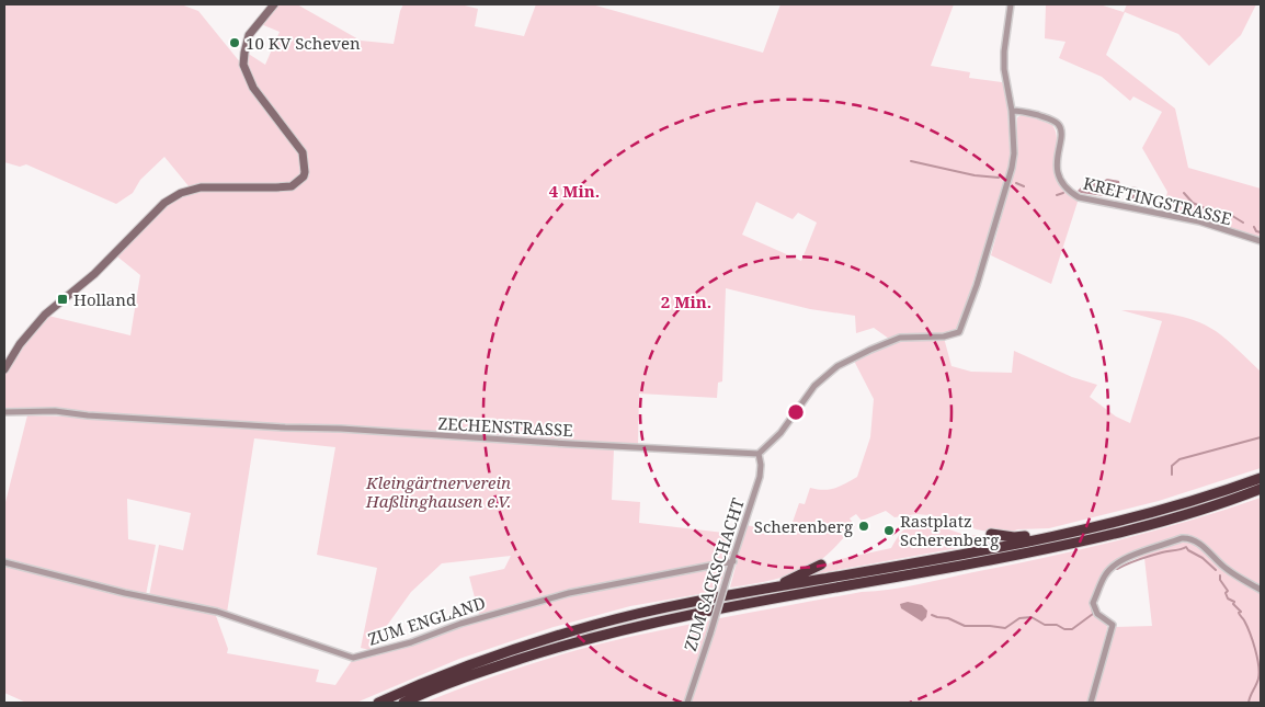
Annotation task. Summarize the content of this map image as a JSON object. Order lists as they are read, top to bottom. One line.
{"streets":{"street":["KREFTINGSTRASSE","ZECHENSTRASSE","ZUM SACKSCHACHT","ZUM ENGLAND"]},"crossings":[["ZECHENSTRASSE","ZUM SACKSCHACHT"],["ZUM SACKSCHACHT","ZUM ENGLAND"]],"parks":["Kleingärtnerverein Haßlinghausen e.V."],"places":{"other":["10 KV Scheven","Scherenberg","Rastplatz Scherenberg"],"transit":["Holland"]},"rings":["4 Min.","2 Min."]}
